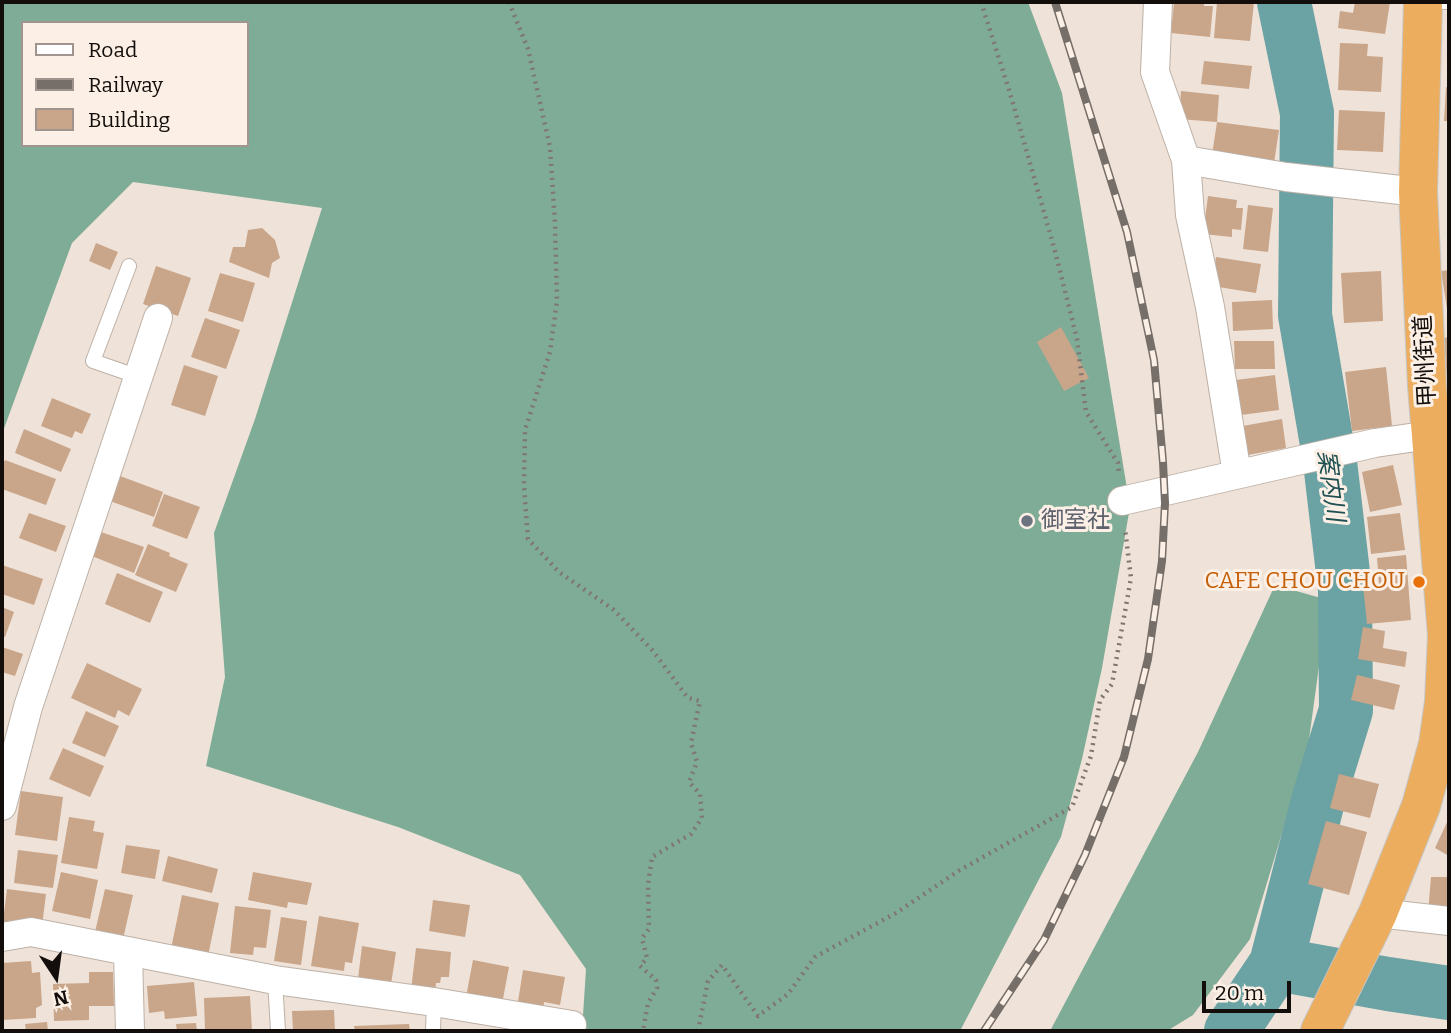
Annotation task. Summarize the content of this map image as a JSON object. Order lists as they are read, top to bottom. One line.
{"streets":{"highway":["甲州街道"]},"water":["案内川"],"places":["御室社","CAFE CHOU CHOU"],"legend":["Road","Railway","Building"],"scale_bar":"20 m","north":"bottom"}
